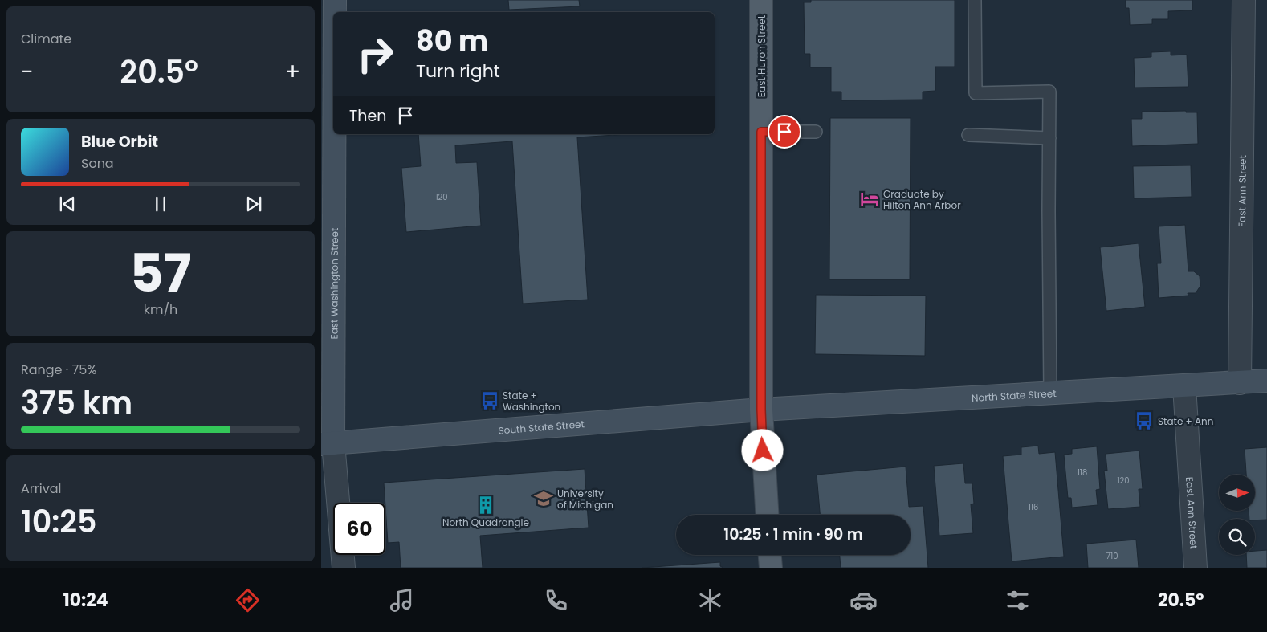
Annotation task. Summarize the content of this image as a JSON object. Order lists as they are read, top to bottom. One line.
{"streets":{"main road":["East Huron Street"],"street":["East Ann Street","East Washington Street","North State Street","South State Street"]},"crossings":[["East Huron Street","North State Street"],["East Huron Street","South State Street"],["East Ann Street","North State Street"],["East Washington Street","South State Street"],["North State Street","South State Street"]],"places":{"hotel":["Graduate by Hilton Ann Arbor"],"bus stop":["State + Washington","State + Ann"],"school or university":["University of Michigan"],"building":["North Quadrangle"]},"house_numbers":["120","118","120","116","710"],"north":"right","page":{"tile":["Climate",["57","km/h"],["Range · 75%","375 km"],["Arrival","10:25"]],"turn":["80 m","Turn right"],"heat":["−","20.5°","+"],"then":"Then","song":["Blue Orbit","Sona"],"limit":"60","trip":"10:25 · 1 min · 90 m","tabs":["10:24","20.5°"]}}
